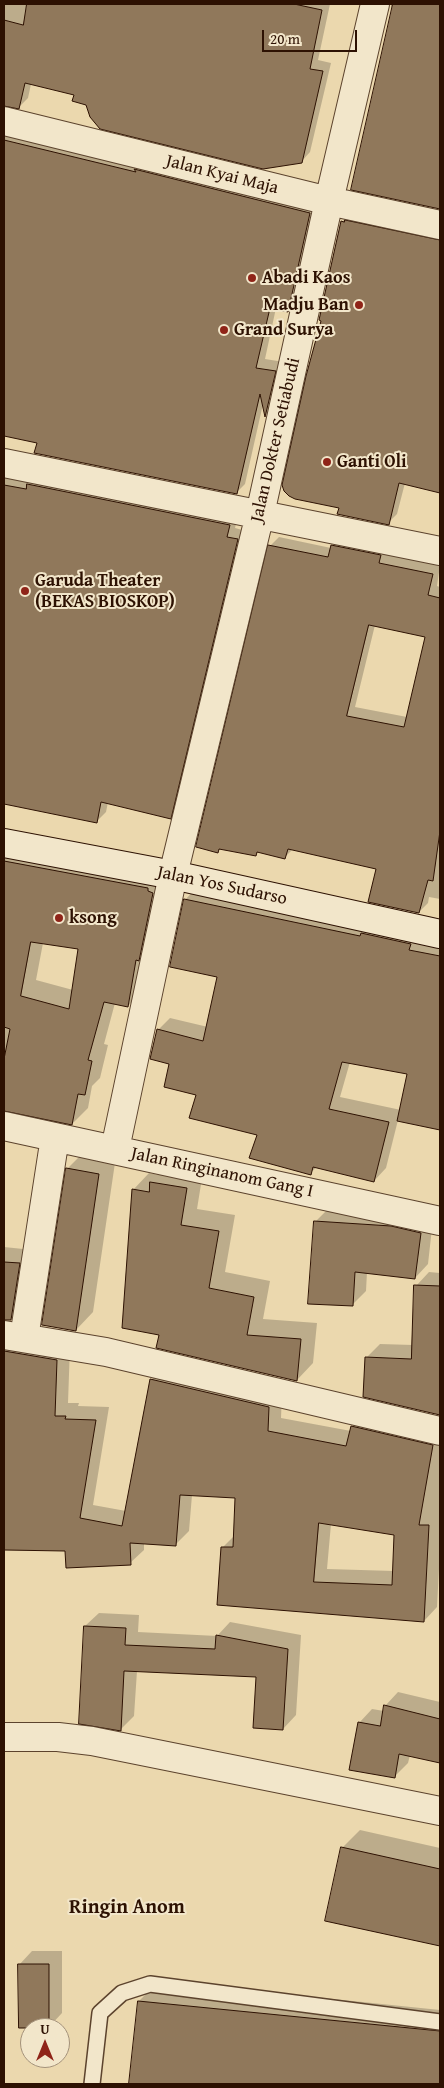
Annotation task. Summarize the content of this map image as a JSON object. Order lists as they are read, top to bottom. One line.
{"streets":{"street":["Jalan Kyai Maja","Jalan Dokter Setiabudi","Jalan Yos Sudarso","Jalan Ringinanom Gang I"]},"crossings":[["Jalan Kyai Maja","Jalan Dokter Setiabudi"],["Jalan Dokter Setiabudi","Jalan Yos Sudarso"],["Jalan Dokter Setiabudi","Jalan Ringinanom Gang I"]],"districts":["Ringin Anom"],"places":["Abadi Kaos","Madju Ban","Grand Surya","Ganti Oli","Garuda Theater (BEKAS BIOSKOP)","ksong"],"scale_bar":"20 m","north":"top"}
